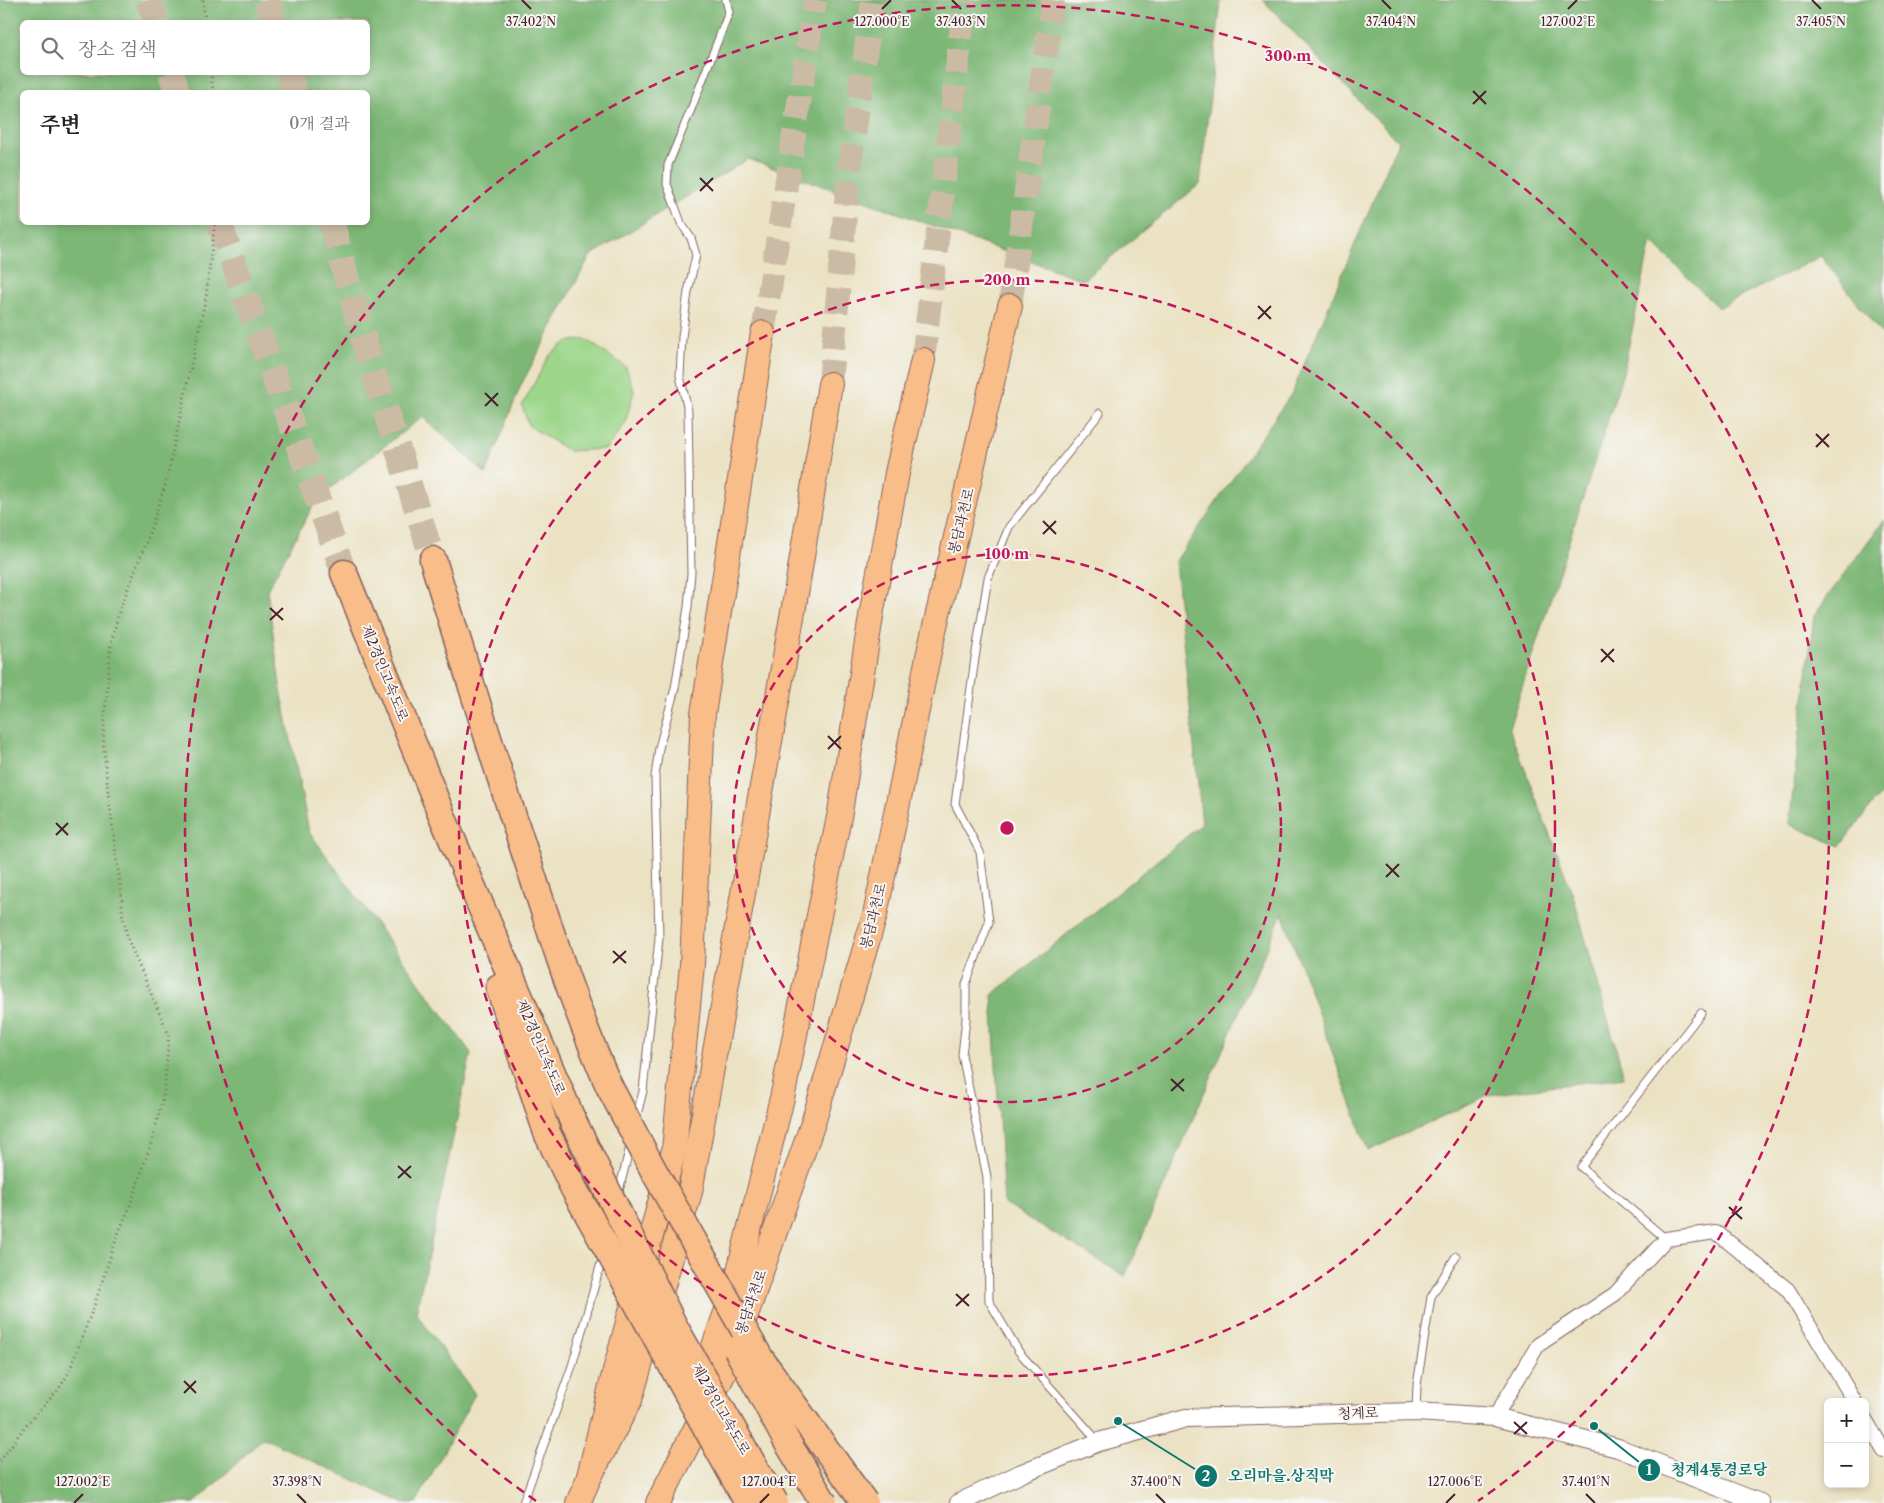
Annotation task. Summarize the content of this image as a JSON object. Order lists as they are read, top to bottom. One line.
{"streets":{"highway":["봉담과천로","제2경인고속도로"],"street":["청계로"]},"places":["오리마을.상직막","청계4통경로당"],"page":{"search":"장소 검색","heading":["주변","0개 결과"],"map_buttons":["+","−"]},"coordinates":["37.402°N","127.000°E","37.403°N","37.404°N","127.002°E","37.405°N","37.398°N","127.004°E","37.400°N","127.006°E","37.401°N"],"rings":["300 m","200 m","100 m"]}
